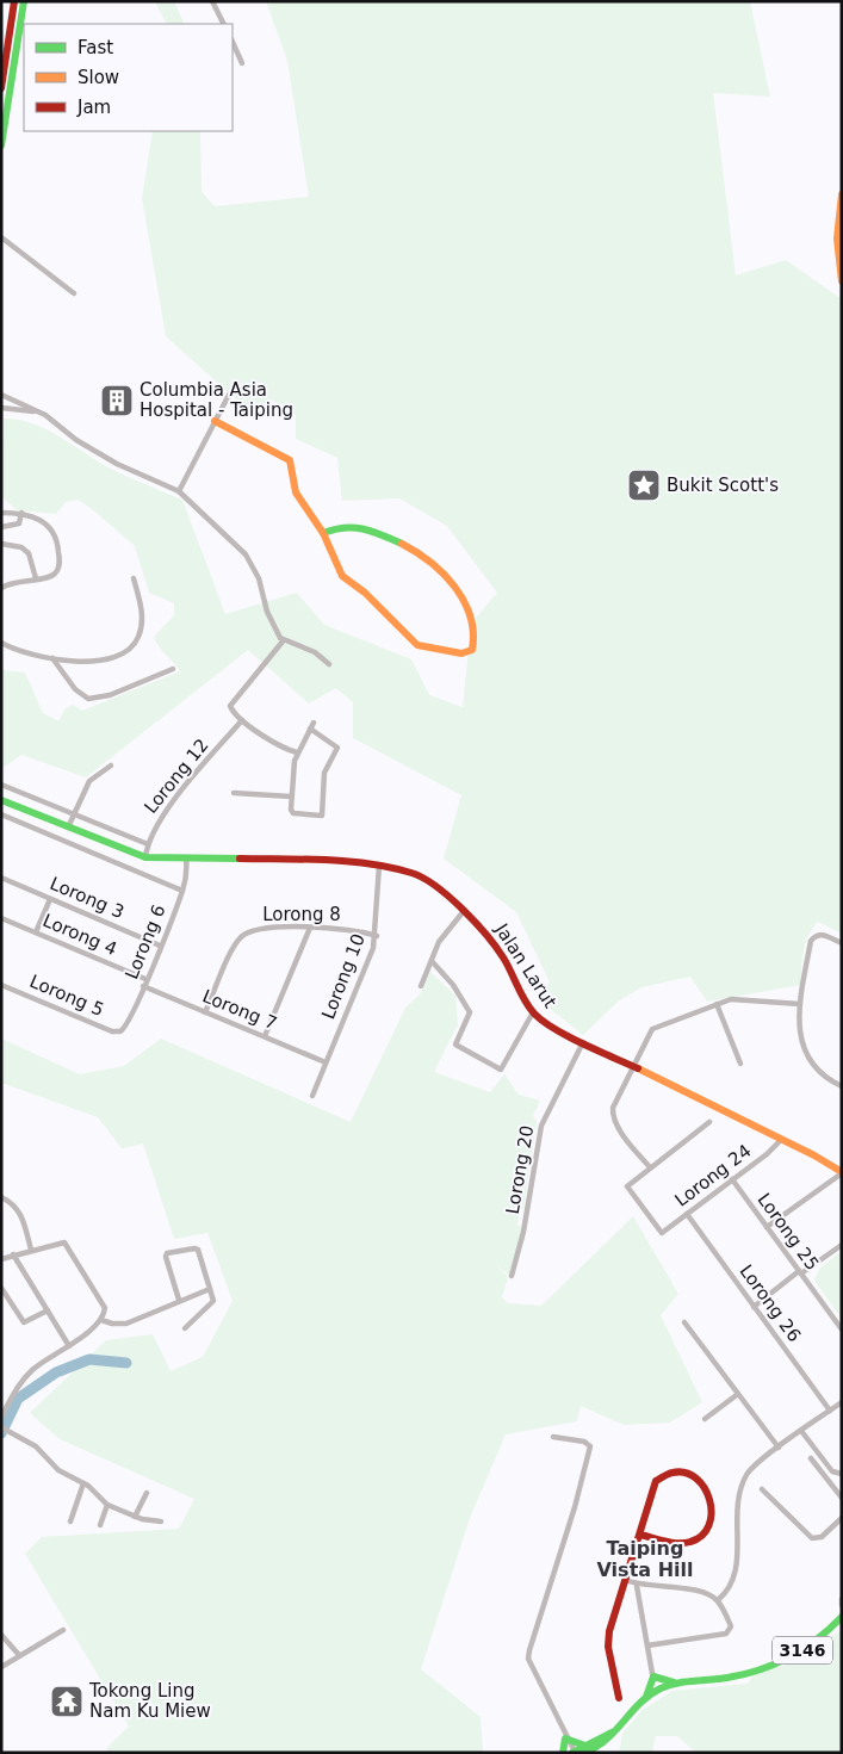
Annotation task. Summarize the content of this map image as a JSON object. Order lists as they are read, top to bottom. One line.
{"streets":{"main road":["Jalan Larut","3146"],"street":["Lorong 12","Lorong 3","Lorong 8","Lorong 4","Lorong 6","Lorong 10","Lorong 5","Lorong 7","Lorong 20","Lorong 24","Lorong 25","Lorong 26"]},"crossings":[["Lorong 12","Jalan Larut"],["Lorong 3","Lorong 6"],["Lorong 8","Lorong 10"],["Lorong 8","Lorong 7"],["Lorong 4","Lorong 6"],["Lorong 6","Jalan Larut"],["Lorong 6","Lorong 5"],["Lorong 6","Lorong 7"],["Jalan Larut","Lorong 10"],["Jalan Larut","Lorong 20"],["Jalan Larut","Lorong 24"],["Lorong 10","Lorong 7"],["Lorong 24","Lorong 25"],["Lorong 24","Lorong 26"]],"districts":["Taiping Vista Hill"],"places":{"building":["Columbia Asia Hospital - Taiping"],"place":["Bukit Scott's"],"temple":["Tokong Ling Nam Ku Miew"]},"legend":["Fast","Slow","Jam"]}
